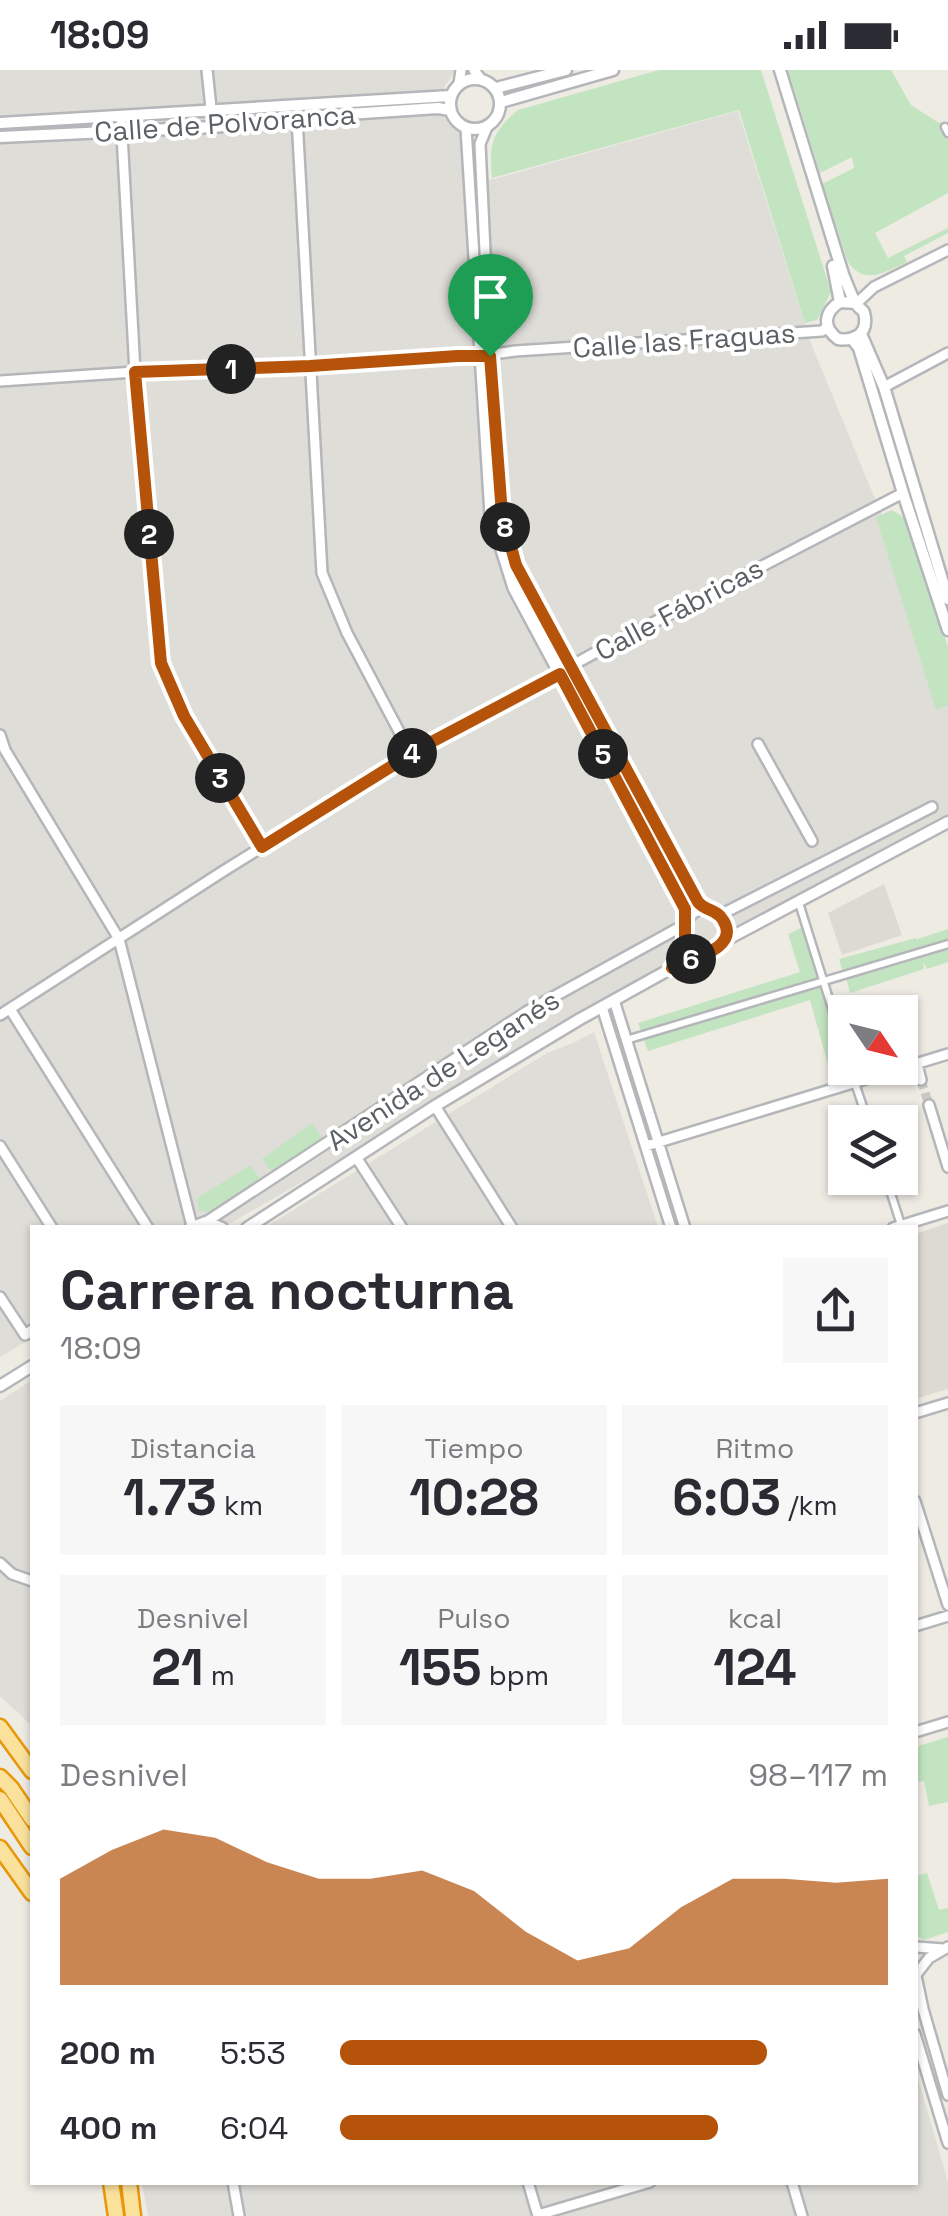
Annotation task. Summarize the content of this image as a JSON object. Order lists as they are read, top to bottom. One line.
{"streets":{"street":["Calle de Polvoranca","Calle las Fraguas","Calle Fábricas","Avenida de Leganés"]},"north":"bottom right","page":{"status":"18:09","pins":["1","8","2","4","5","3","6"],"heading":["Carrera nocturna","18:09"],"stats":[["Distancia","1.73 km"],["Tiempo","10:28"],["Ritmo","6:03 /km"],["Desnivel","21 m"],["Pulso","155 bpm"],["kcal","124"]],"chart":["Desnivel","98–117 m"],"list":[{"name":"200 m","note":"5:53"},{"name":"400 m","note":"6:04"}]}}
